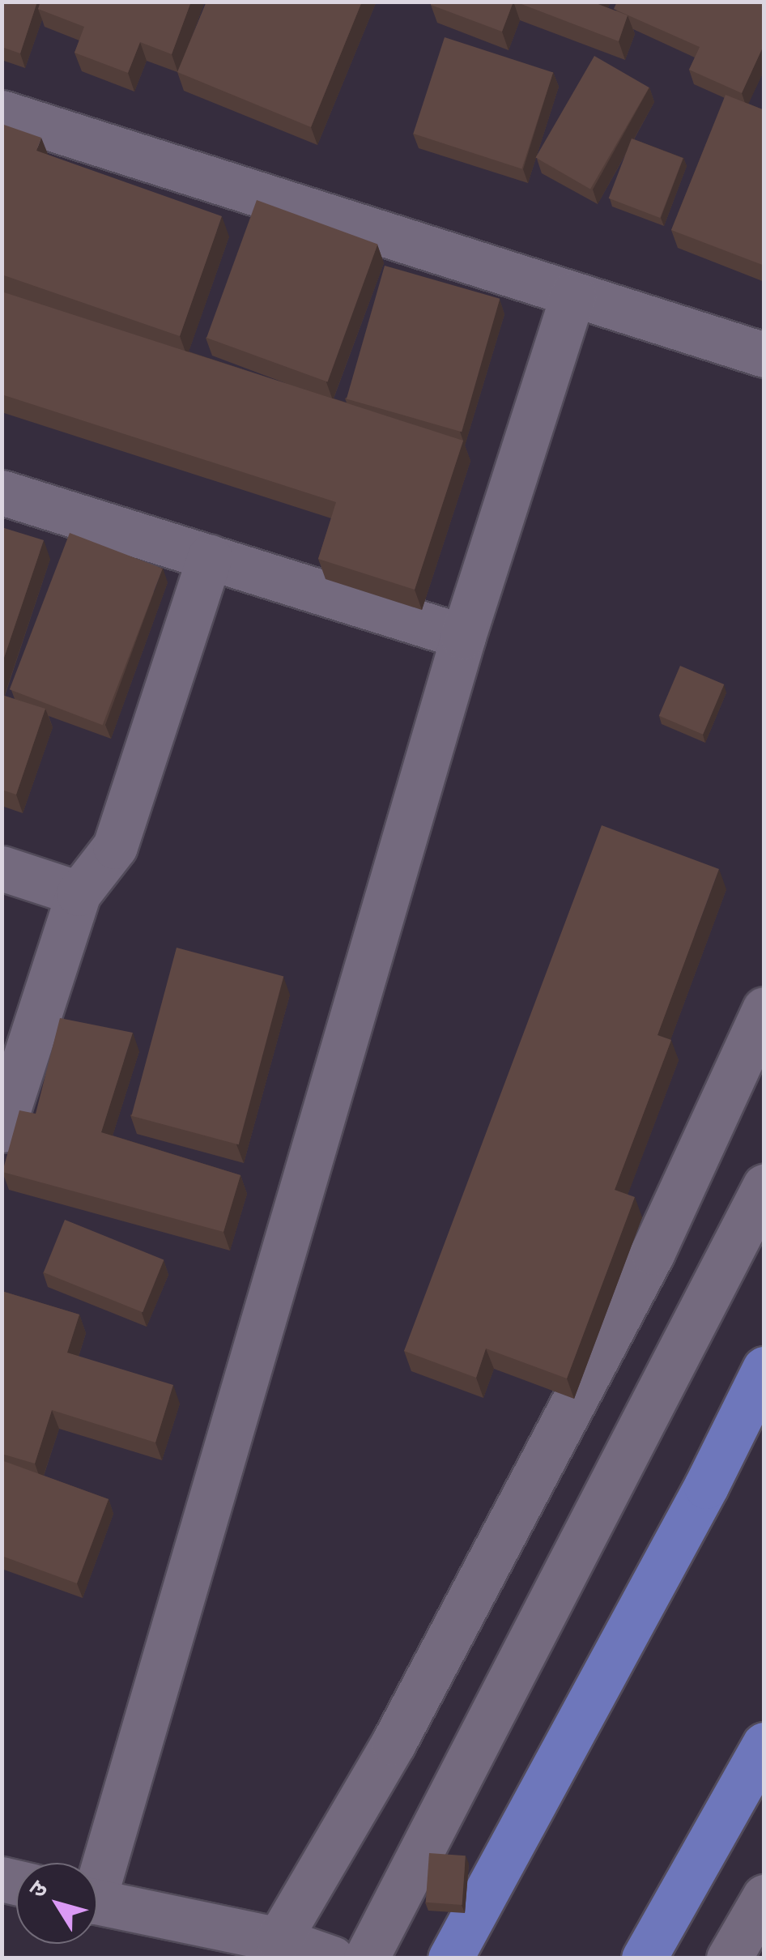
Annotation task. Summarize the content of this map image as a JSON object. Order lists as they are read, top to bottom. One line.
{"north":"top left"}
